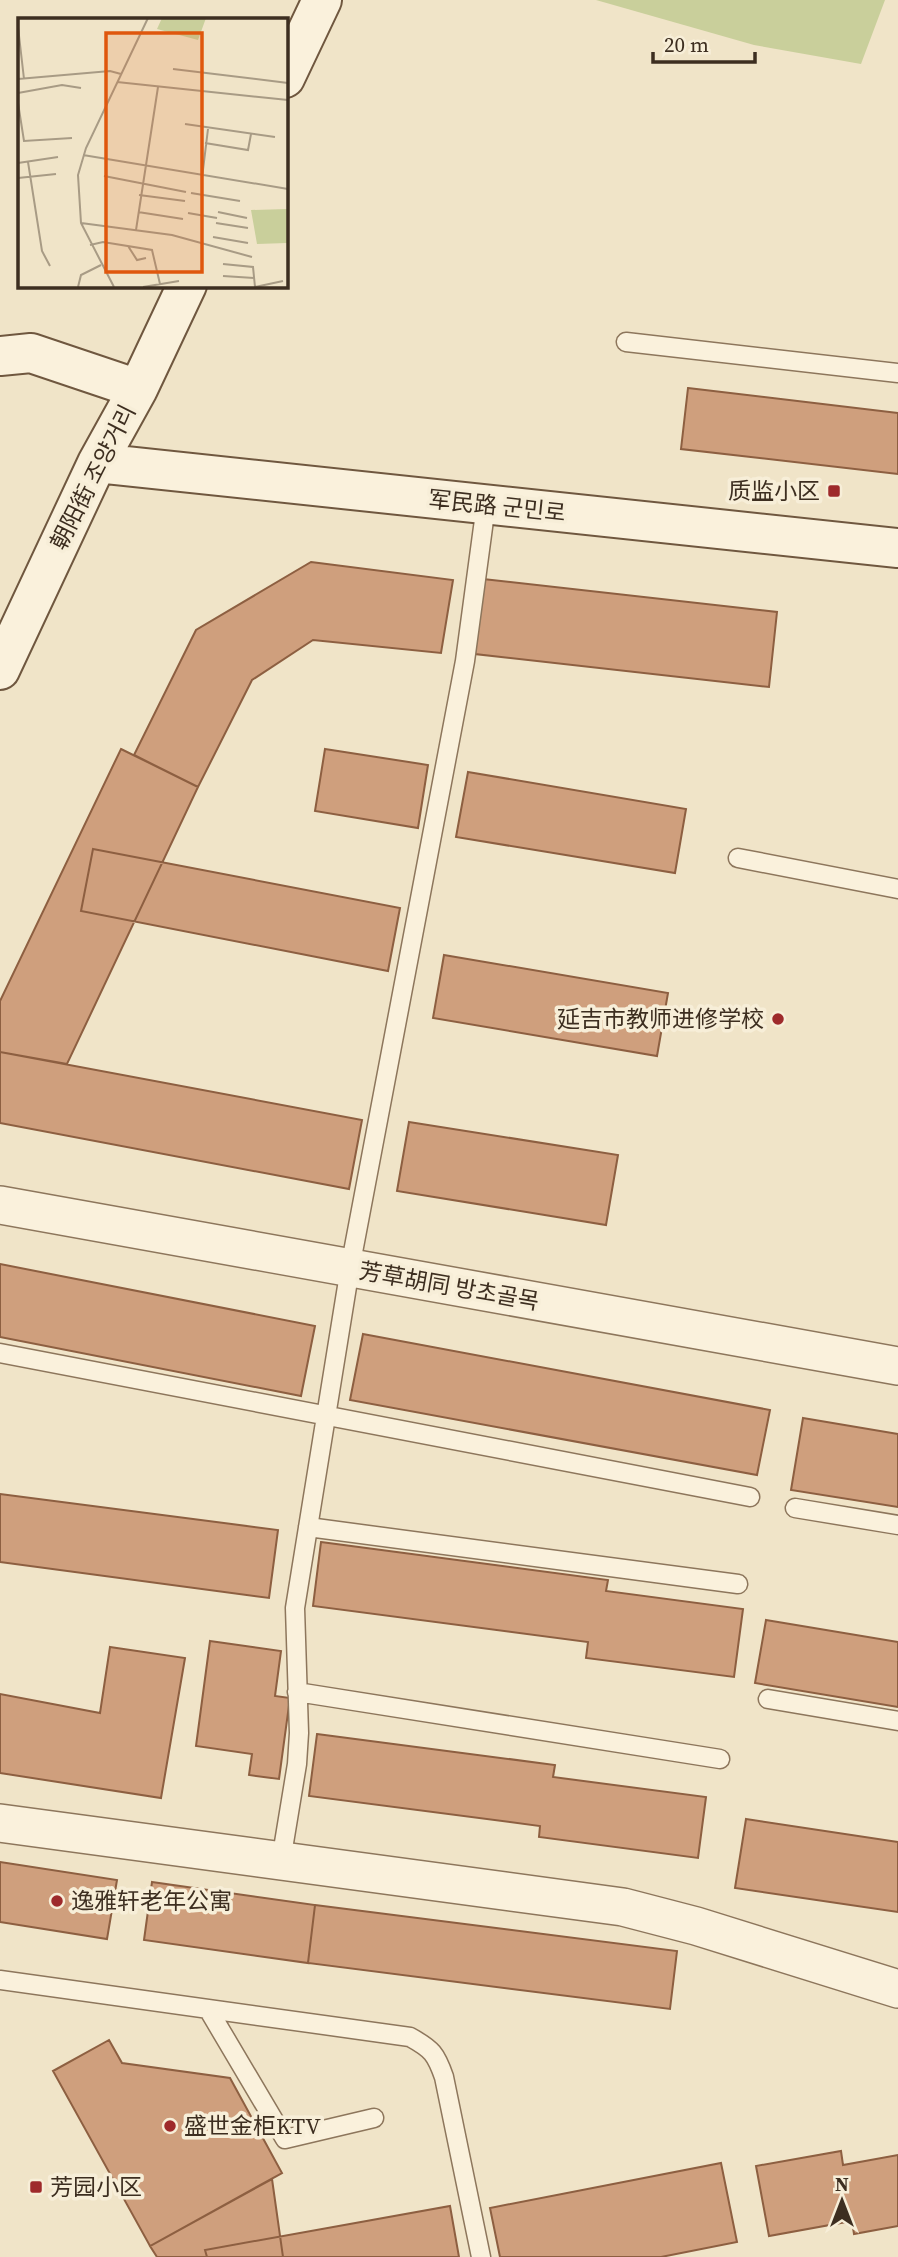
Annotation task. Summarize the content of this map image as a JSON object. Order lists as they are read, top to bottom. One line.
{"streets":{"street":["朝阳街 조양거리","军民路 군민로","芳草胡同 방초골목"]},"crossings":[["朝阳街 조양거리","军民路 군민로"]],"places":{"transit":["质监小区","芳园小区"],"other":["延吉市教师进修学校","逸雅轩老年公寓","盛世金柜KTV"]},"scale_bar":"20 m","north":"top"}
